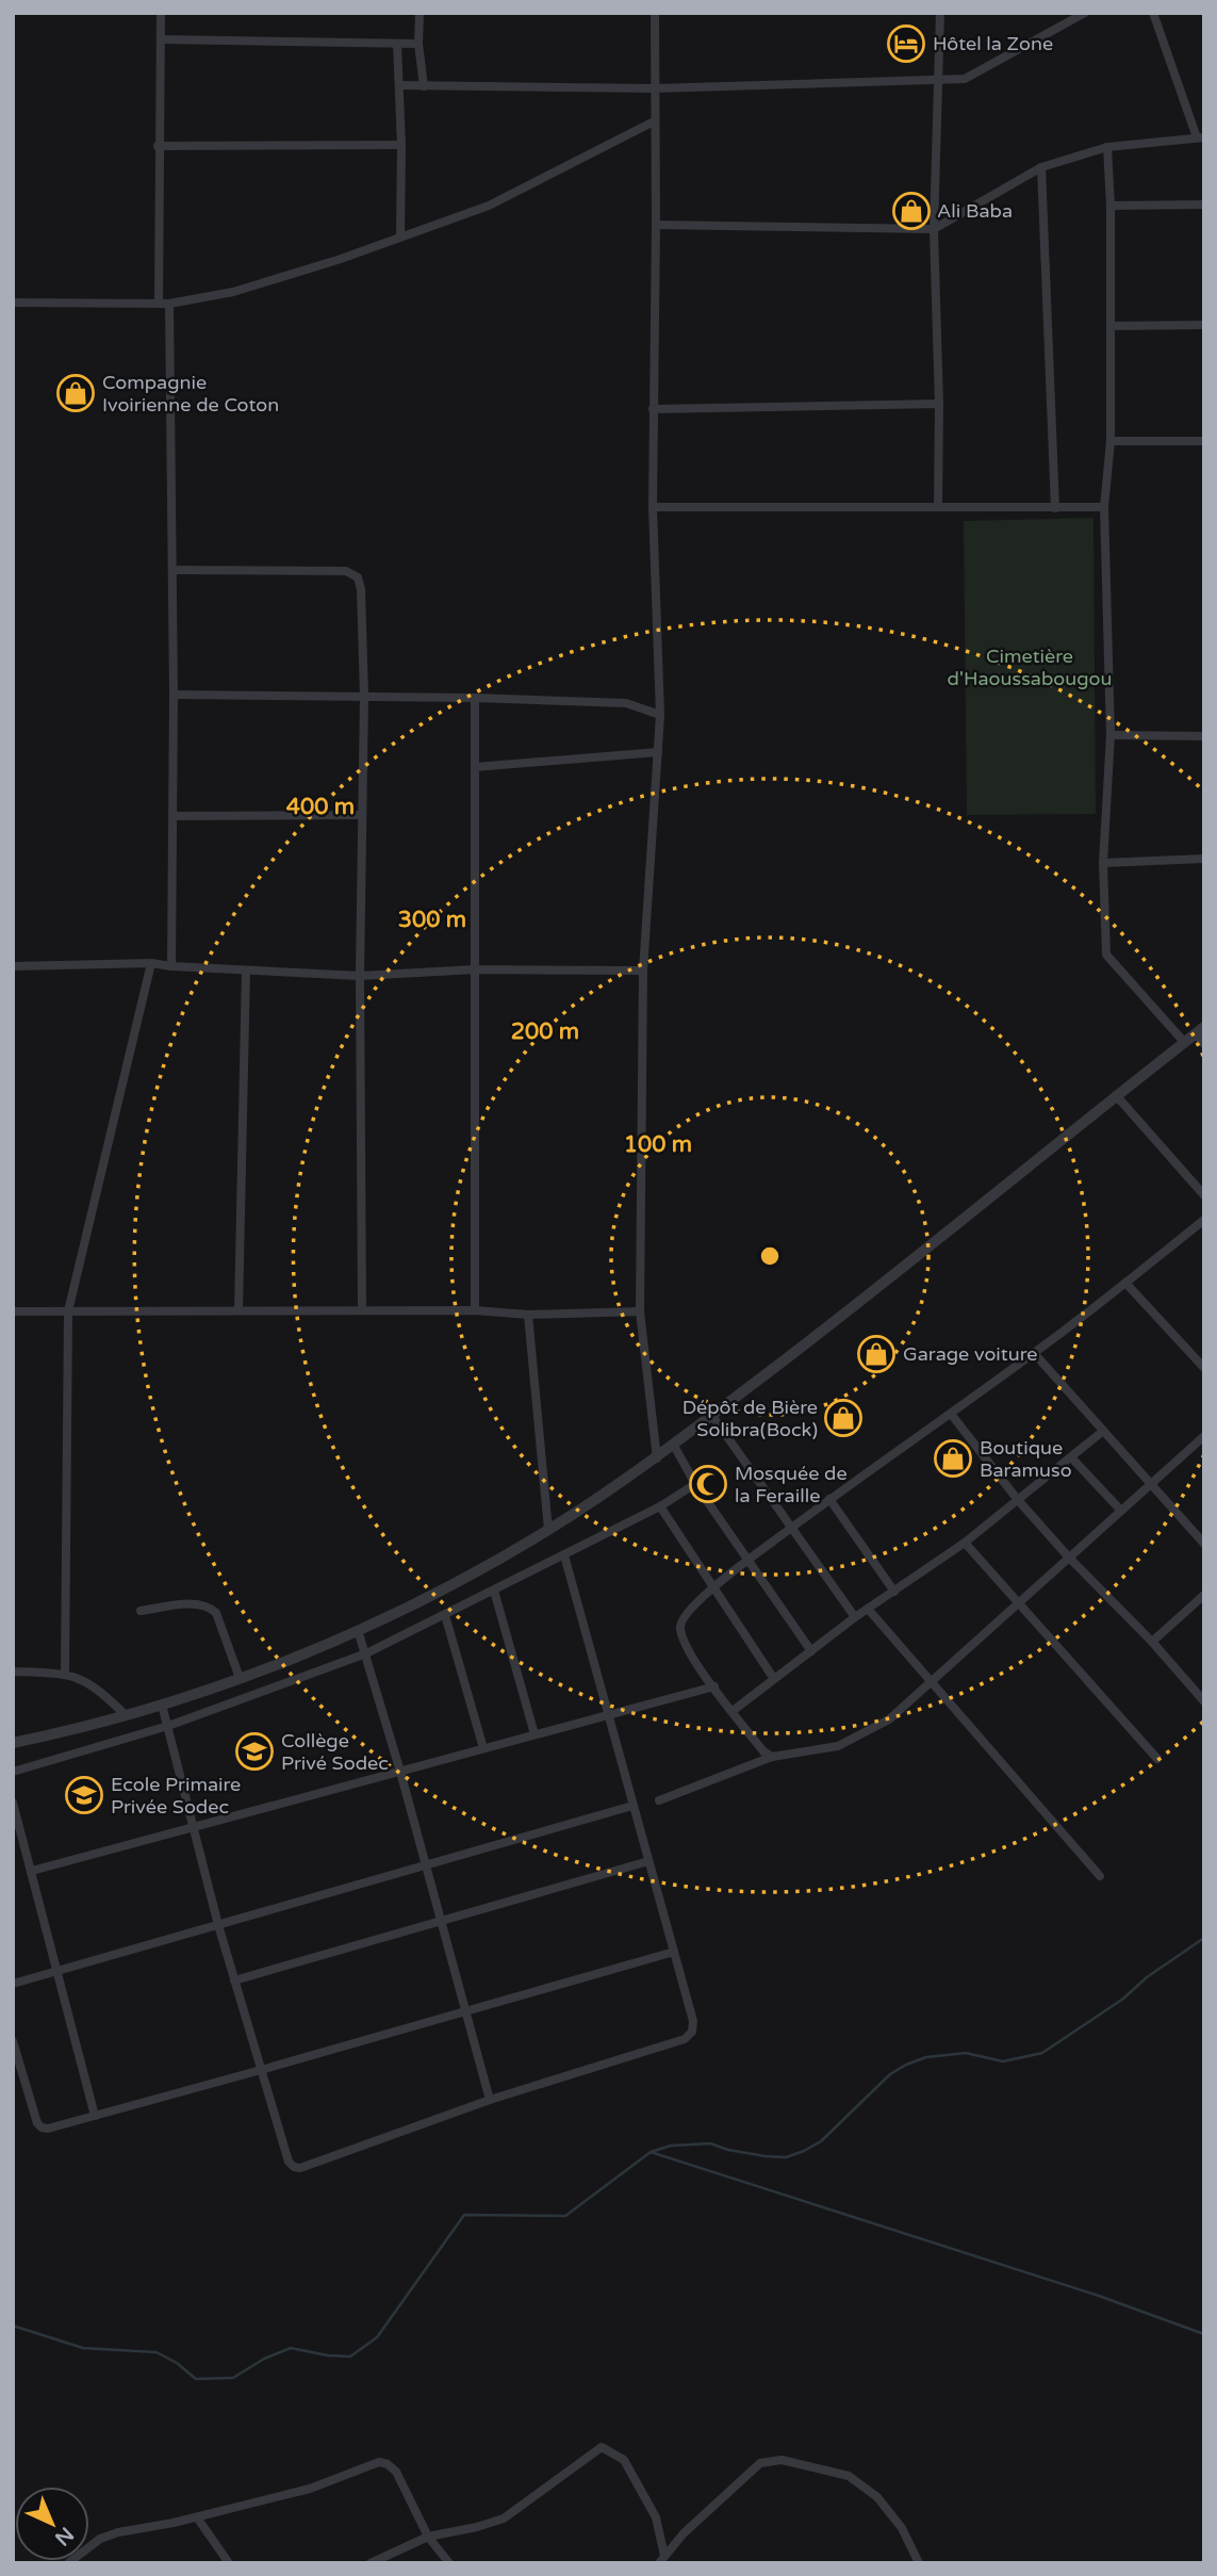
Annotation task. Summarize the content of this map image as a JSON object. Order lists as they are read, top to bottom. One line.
{"parks":["Cimetière d'Haoussabougou"],"places":{"hotel":["Hôtel la Zone"],"shop":["Ali Baba","Compagnie Ivoirienne de Coton","Garage voiture","Dépôt de Bière Solibra(Bock)","Boutique Baramuso"],"mosque":["Mosquée de la Feraille"],"school or university":["Collège Privé Sodec","Ecole Primaire Privée Sodec"]},"north":"bottom right","rings":["400 m","300 m","200 m","100 m"]}
